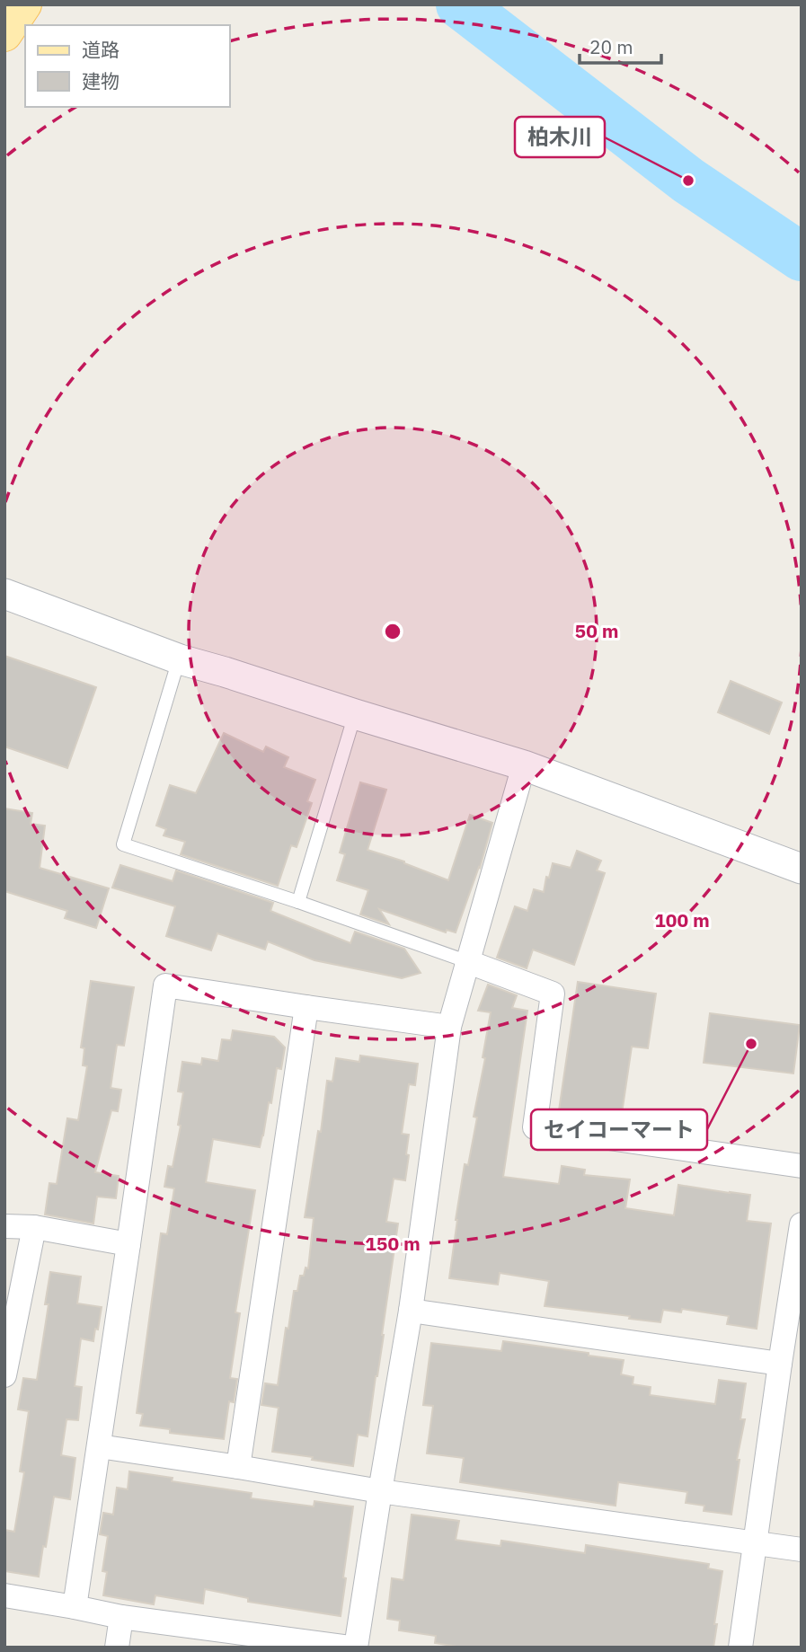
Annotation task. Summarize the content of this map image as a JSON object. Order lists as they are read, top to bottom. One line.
{"places":["柏木川","セイコーマート"],"legend":["道路","建物"],"scale_bar":"20 m","rings":["50 m","100 m","150 m"]}
